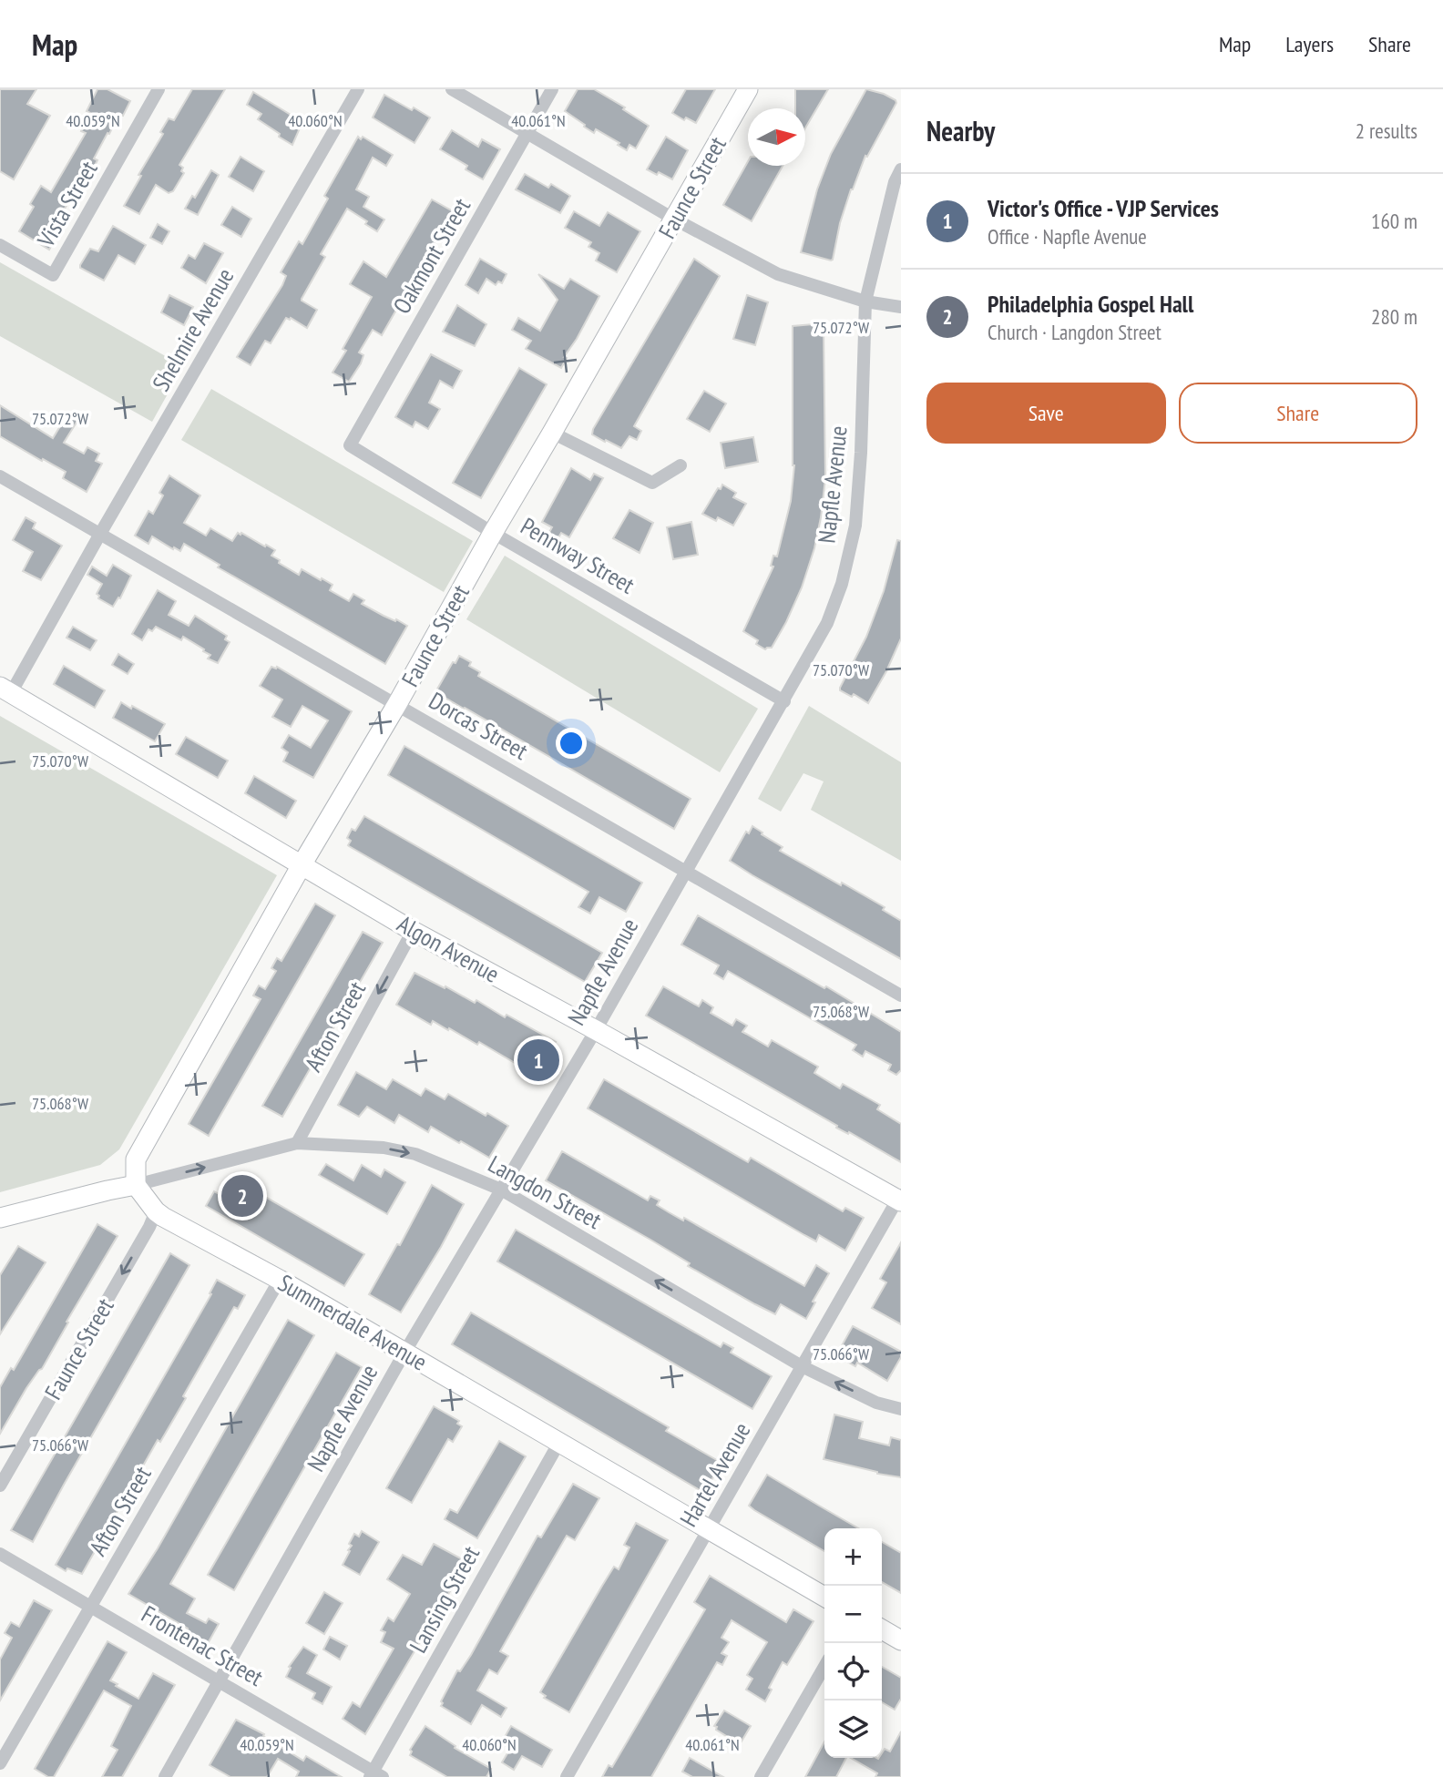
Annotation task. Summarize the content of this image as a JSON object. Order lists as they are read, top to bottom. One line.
{"streets":{"street":["Faunce Street","Vista Street","Oakmont Street","Shelmire Avenue","Napfle Avenue","Pennway Street","Dorcas Street","Algon Avenue","Afton Street","Langdon Street","Summerdale Avenue","Hartel Avenue","Lansing Street","Frontenac Street"]},"crossings":[["Faunce Street","Pennway Street"],["Faunce Street","Dorcas Street"],["Faunce Street","Algon Avenue"],["Faunce Street","Langdon Street"],["Faunce Street","Summerdale Avenue"],["Oakmont Street","Pennway Street"],["Shelmire Avenue","Dorcas Street"],["Shelmire Avenue","Algon Avenue"],["Napfle Avenue","Pennway Street"],["Napfle Avenue","Dorcas Street"],["Napfle Avenue","Algon Avenue"],["Napfle Avenue","Langdon Street"],["Napfle Avenue","Summerdale Avenue"],["Napfle Avenue","Frontenac Street"],["Algon Avenue","Afton Street"],["Algon Avenue","Hartel Avenue"],["Afton Street","Langdon Street"],["Afton Street","Summerdale Avenue"],["Afton Street","Frontenac Street"],["Langdon Street","Summerdale Avenue"],["Langdon Street","Hartel Avenue"],["Summerdale Avenue","Hartel Avenue"],["Summerdale Avenue","Lansing Street"],["Lansing Street","Frontenac Street"]],"north":"right","page":{"header":"Map","nav":["Map","Layers","Share"],"heading":["Nearby","2 results"],"list":[{"mark":"1","name":"Victor's Office - VJP Services","note":"Office · Napfle Avenue","value":"160 m"},{"mark":"2","name":"Philadelphia Gospel Hall","note":"Church · Langdon Street","value":"280 m"}],"buttons":["Save","Share"],"pins":["1","2"],"map_buttons":["+","−"]},"coordinates":["40.059°N","40.060°N","40.061°N","75.072°W","75.070°W","75.068°W","75.066°W"]}
